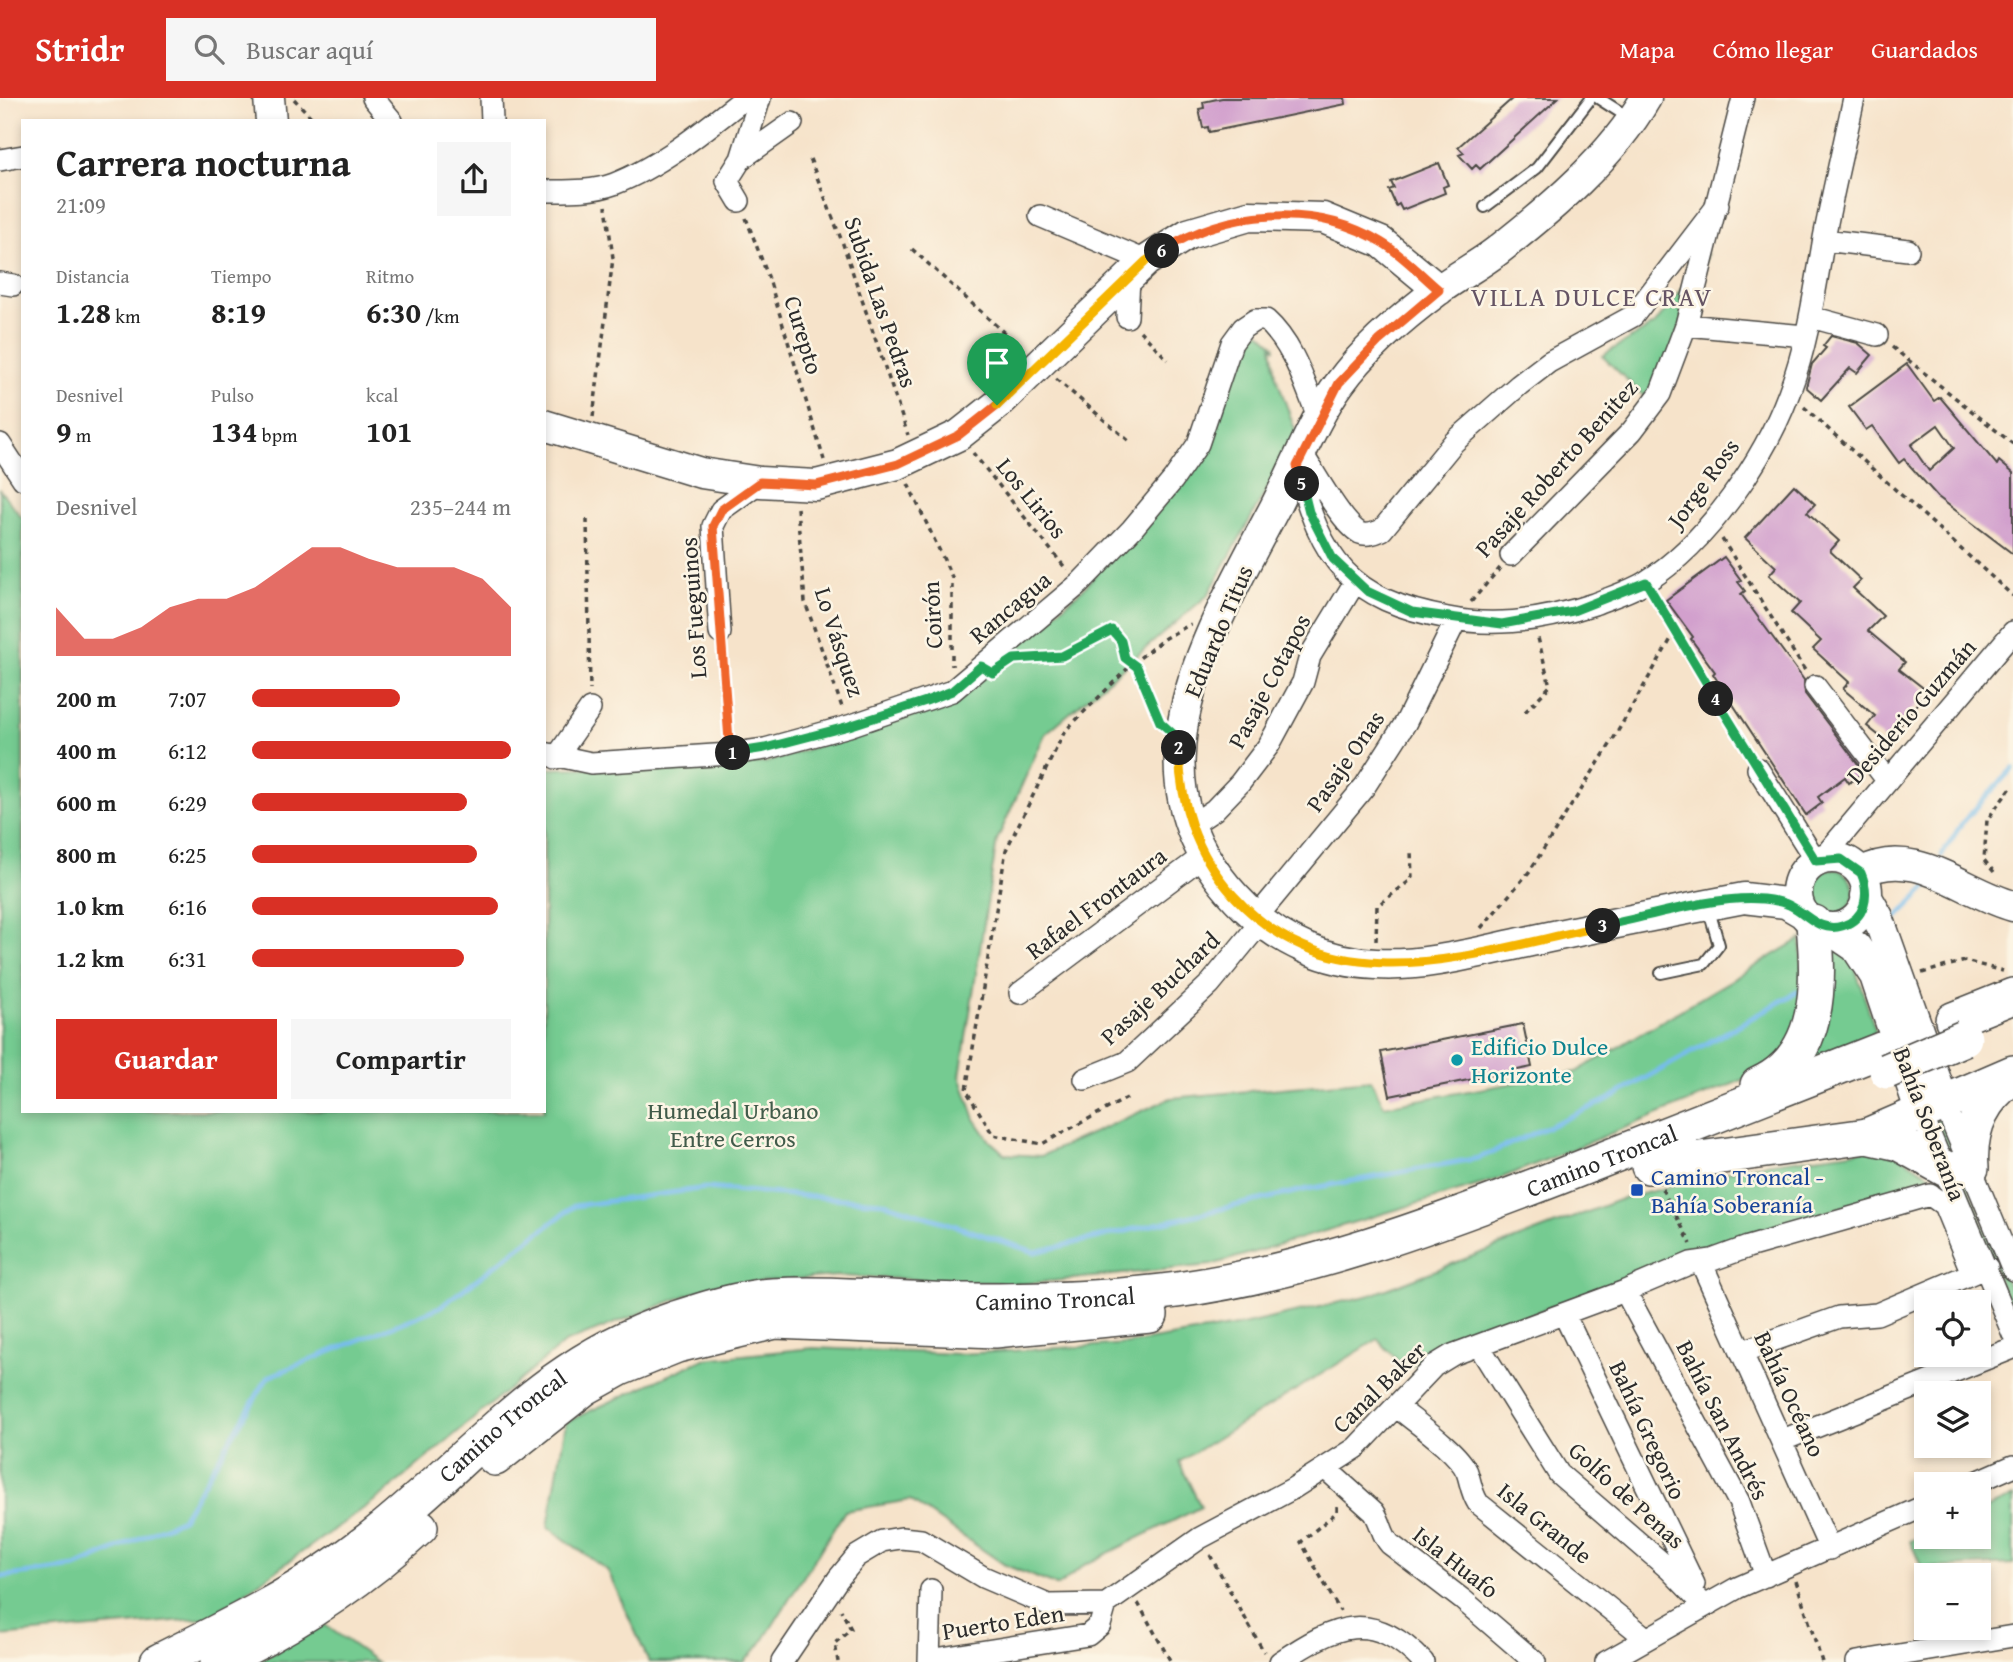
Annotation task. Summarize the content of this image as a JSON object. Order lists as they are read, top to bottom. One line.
{"streets":{"main road":["Camino Troncal"],"street":["Pasaje Roberto Benitez","Jorge Ross","Rancagua","Los Fueguinos","Eduardo Titus","Pasaje Cotapos","Desiderio Guzmán","Pasaje Onas","Rafael Frontaura","Pasaje Buchard","Bahía Soberanía","Canal Baker","Bahía Océano","Bahía San Andrés","Bahía Gregorio","Golfo de Penas","Isla Grande","Isla Huafo","Puerto Eden"],"path":["Subida Las Pedras","Curepto","Los Lirios","Coirón","Lo Vásquez"]},"crossings":[["Subida Las Pedras","Coirón"],["Pasaje Roberto Benitez","Jorge Ross"],["Pasaje Roberto Benitez","Pasaje Onas"],["Jorge Ross","Eduardo Titus"],["Jorge Ross","Pasaje Cotapos"],["Jorge Ross","Pasaje Onas"],["Los Lirios","Rancagua"],["Rancagua","Los Fueguinos"],["Rancagua","Coirón"],["Rancagua","Eduardo Titus"],["Rancagua","Lo Vásquez"],["Eduardo Titus","Pasaje Cotapos"],["Eduardo Titus","Desiderio Guzmán"],["Eduardo Titus","Pasaje Onas"],["Eduardo Titus","Rafael Frontaura"],["Eduardo Titus","Pasaje Buchard"],["Eduardo Titus","Bahía Soberanía"],["Desiderio Guzmán","Bahía Soberanía"],["Pasaje Onas","Pasaje Buchard"],["Bahía Soberanía","Canal Baker"],["Canal Baker","Bahía Océano"],["Canal Baker","Bahía San Andrés"],["Canal Baker","Bahía Gregorio"],["Canal Baker","Golfo de Penas"],["Canal Baker","Isla Grande"],["Canal Baker","Isla Huafo"],["Canal Baker","Puerto Eden"],["Bahía Gregorio","Golfo de Penas"]],"districts":["VILLA DULCE CRAV"],"parks":["Humedal Urbano Entre Cerros"],"places":{"other":["Edificio Dulce Horizonte"],"transit":["Camino Troncal - Bahía Soberanía"]},"page":{"header":"Stridr","search":"Buscar aquí","nav":["Mapa","Cómo llegar","Guardados"],"heading":["Carrera nocturna","21:09"],"pins":["6","5","4","2","1","3"],"stats":[["Distancia","1.28 km"],["Tiempo","8:19"],["Ritmo","6:30 /km"],["Desnivel","9 m"],["Pulso","134 bpm"],["kcal","101"]],"chart":["Desnivel","235–244 m"],"list":[{"name":"200 m","note":"7:07"},{"name":"400 m","note":"6:12"},{"name":"600 m","note":"6:29"},{"name":"800 m","note":"6:25"},{"name":"1.0 km","note":"6:16"},{"name":"1.2 km","note":"6:31"}],"buttons":["Guardar","Compartir"],"map_buttons":["+","−"]}}
